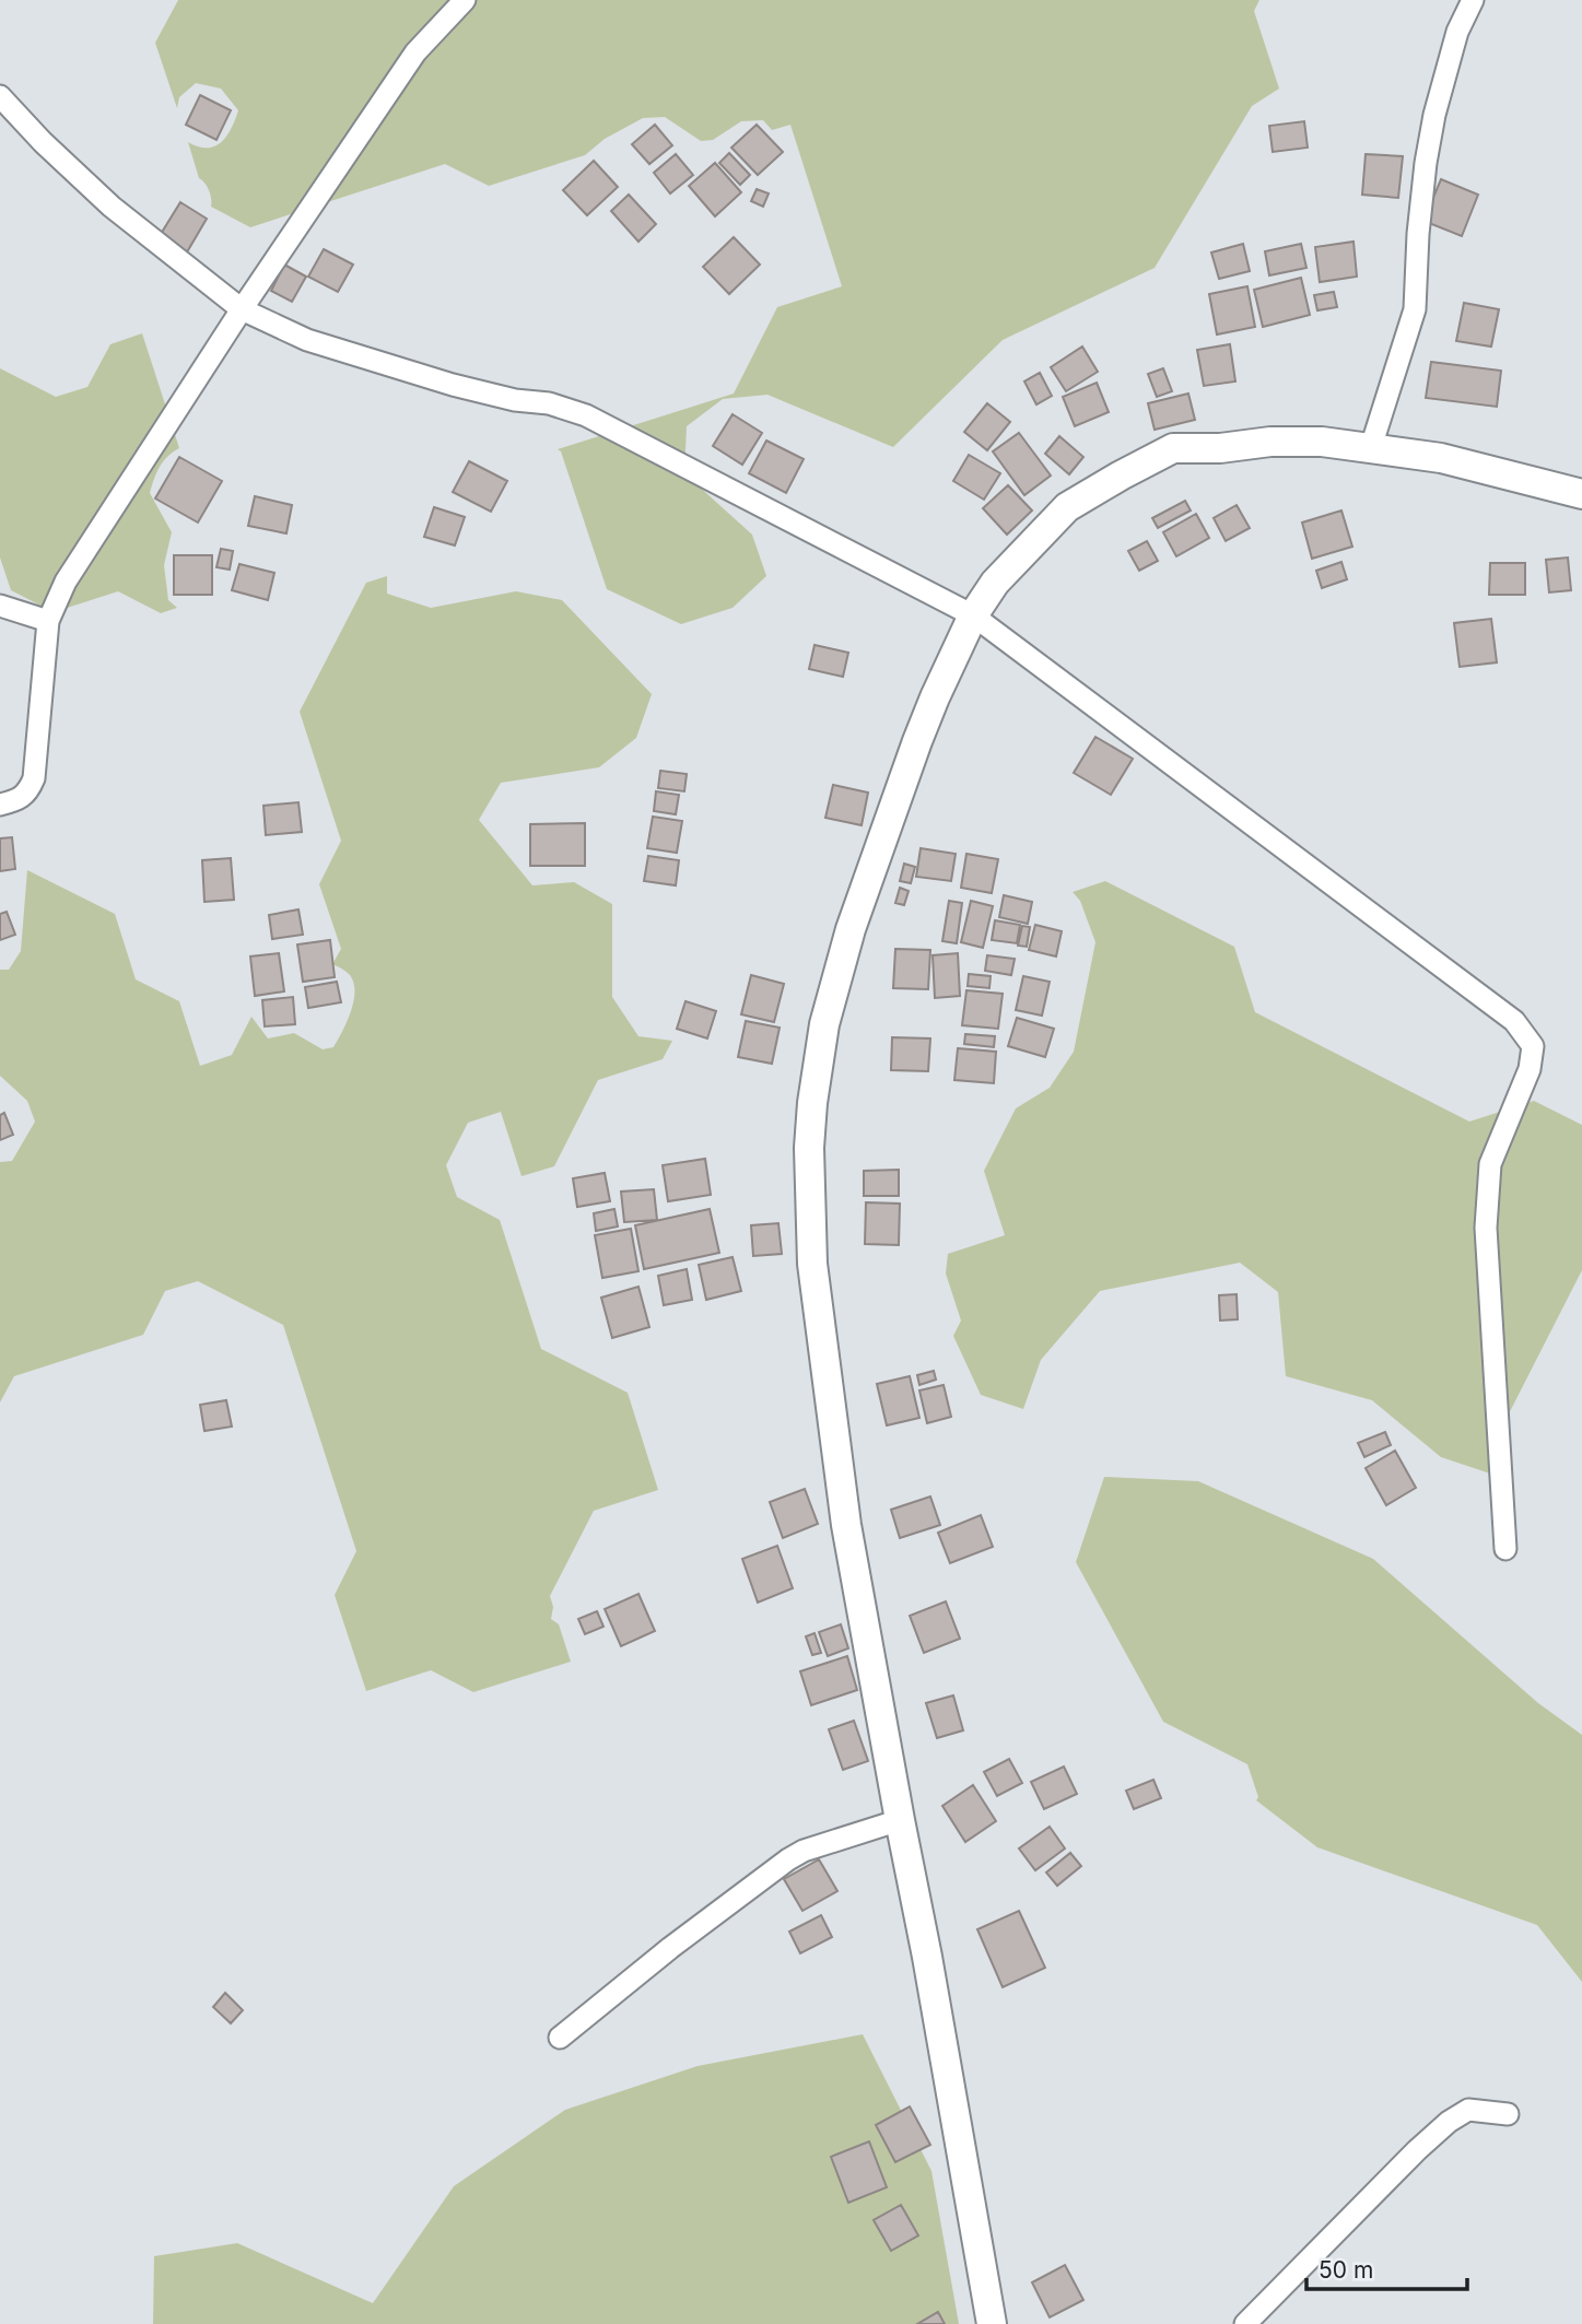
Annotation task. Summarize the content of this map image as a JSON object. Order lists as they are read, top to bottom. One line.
{"scale_bar":"50 m"}
